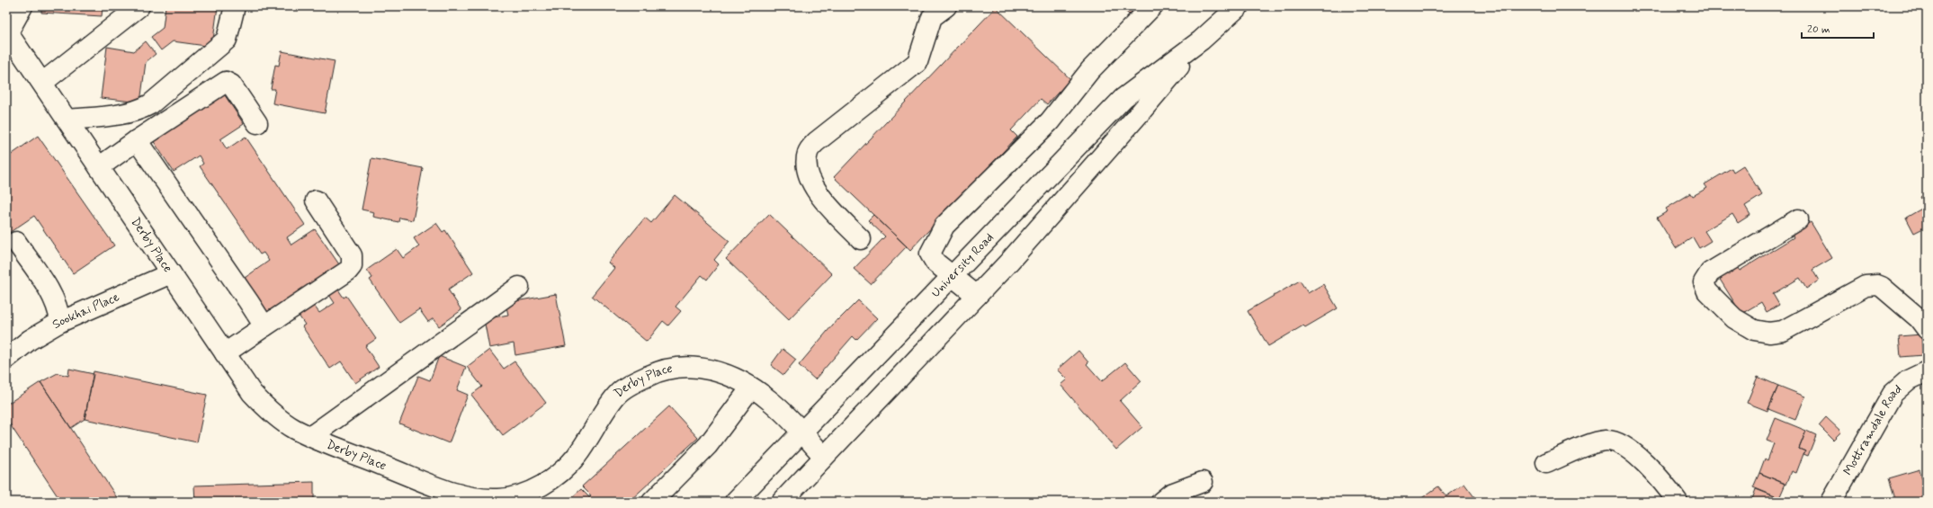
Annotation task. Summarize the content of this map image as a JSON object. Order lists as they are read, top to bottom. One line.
{"streets":{"street":["Derby Place","University Road","Sookhai Place","Mottramdale Road"]},"crossings":[["Derby Place","University Road"],["Derby Place","Sookhai Place"]],"scale_bar":"20 m"}
